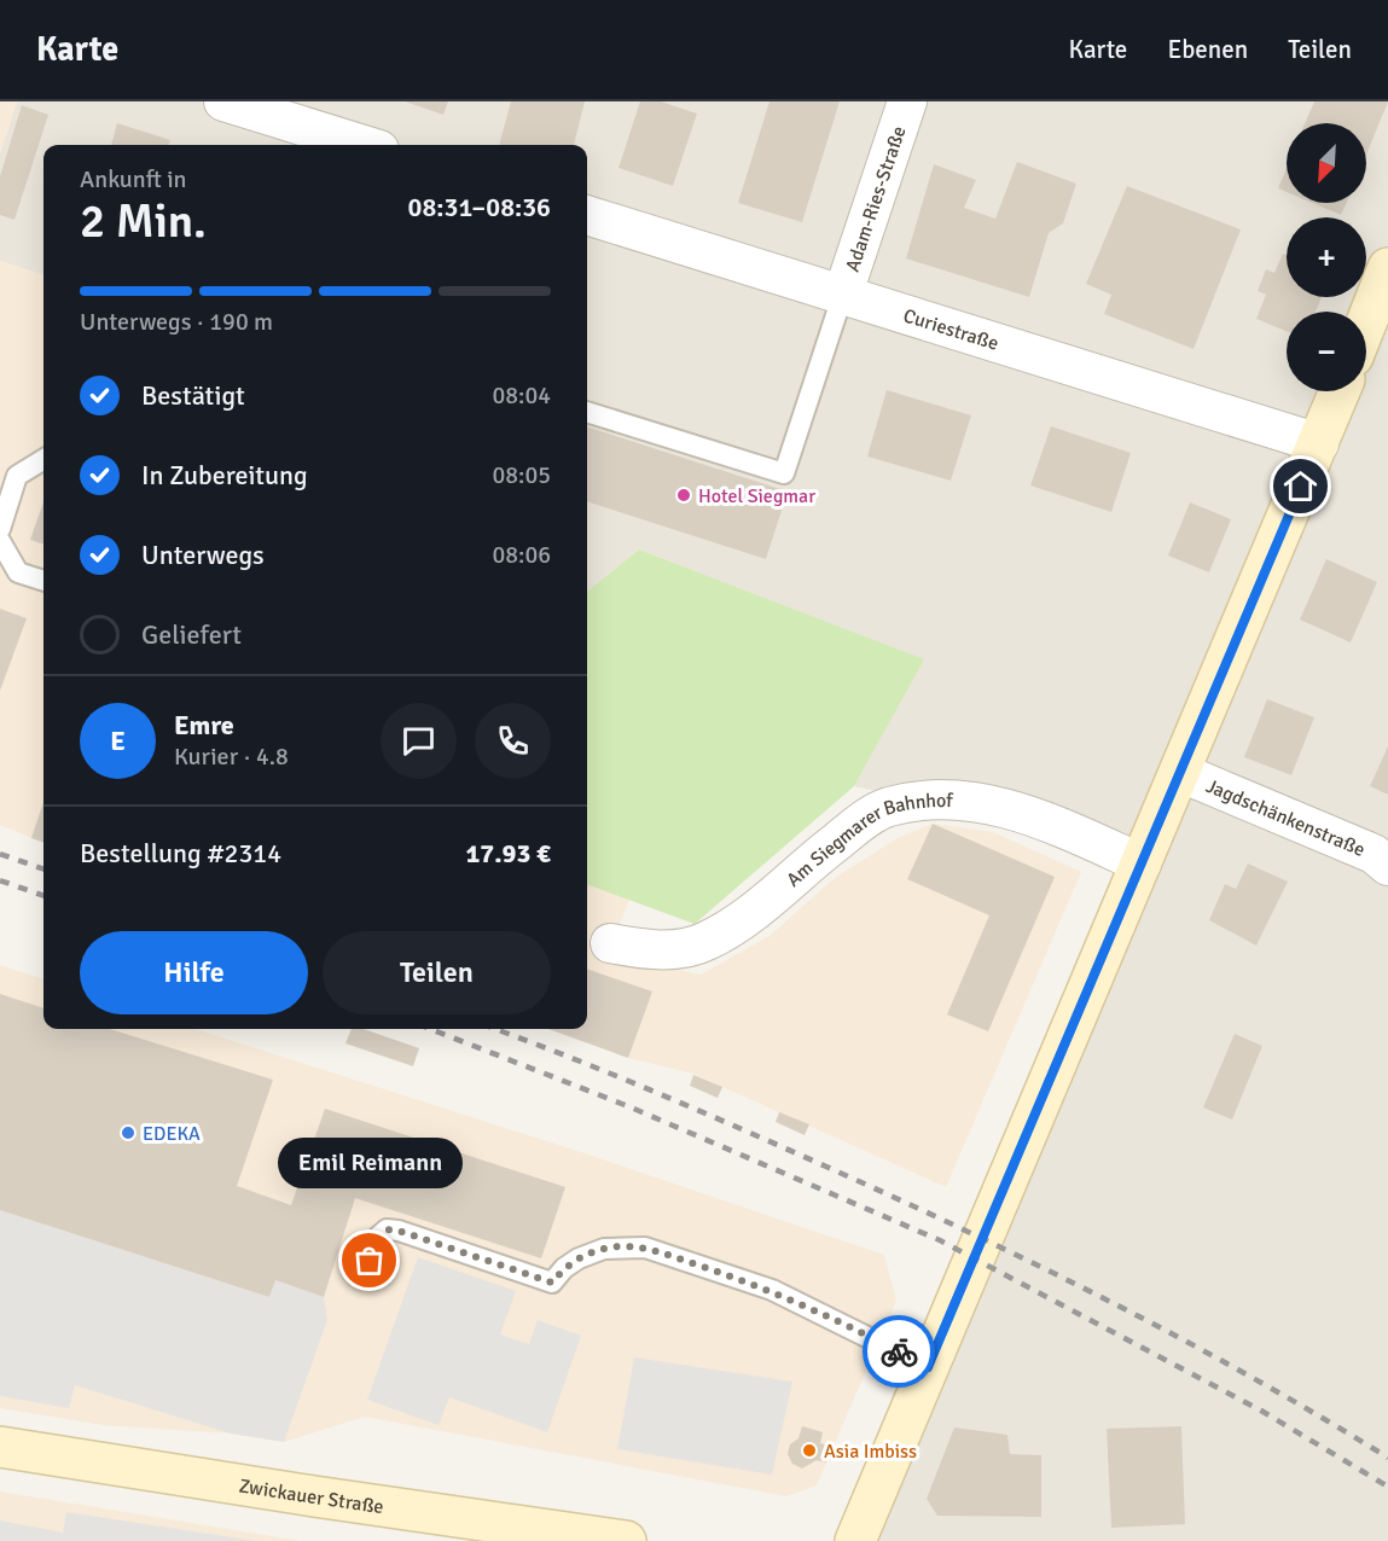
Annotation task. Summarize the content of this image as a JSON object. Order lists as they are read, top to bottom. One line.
{"streets":{"main road":["Jagdschänkenstraße","Zwickauer Straße"],"street":["Adam-Ries-Straße","Curiestraße","Am Siegmarer Bahnhof"]},"crossings":[["Adam-Ries-Straße","Curiestraße"],["Curiestraße","Jagdschänkenstraße"],["Jagdschänkenstraße","Am Siegmarer Bahnhof"]],"places":["Hotel Siegmar","EDEKA","Emil Reimann","Asia Imbiss"],"north":"bottom left","page":{"header":"Karte","nav":["Karte","Ebenen","Teilen"],"map_buttons":["+","−"],"heading":["2 Min.","Ankunft in","08:31–08:36"],"panel":["Emre","Kurier · 4.8","Bestellung #2314","17.93 €"],"bar":"Unterwegs · 190 m","list":[["Bestätigt","08:04"],["In Zubereitung","08:05"],["Unterwegs","08:06"],"Geliefert"],"round":"E","buttons":["Hilfe","Teilen"],"bubble":"Emil Reimann"}}
